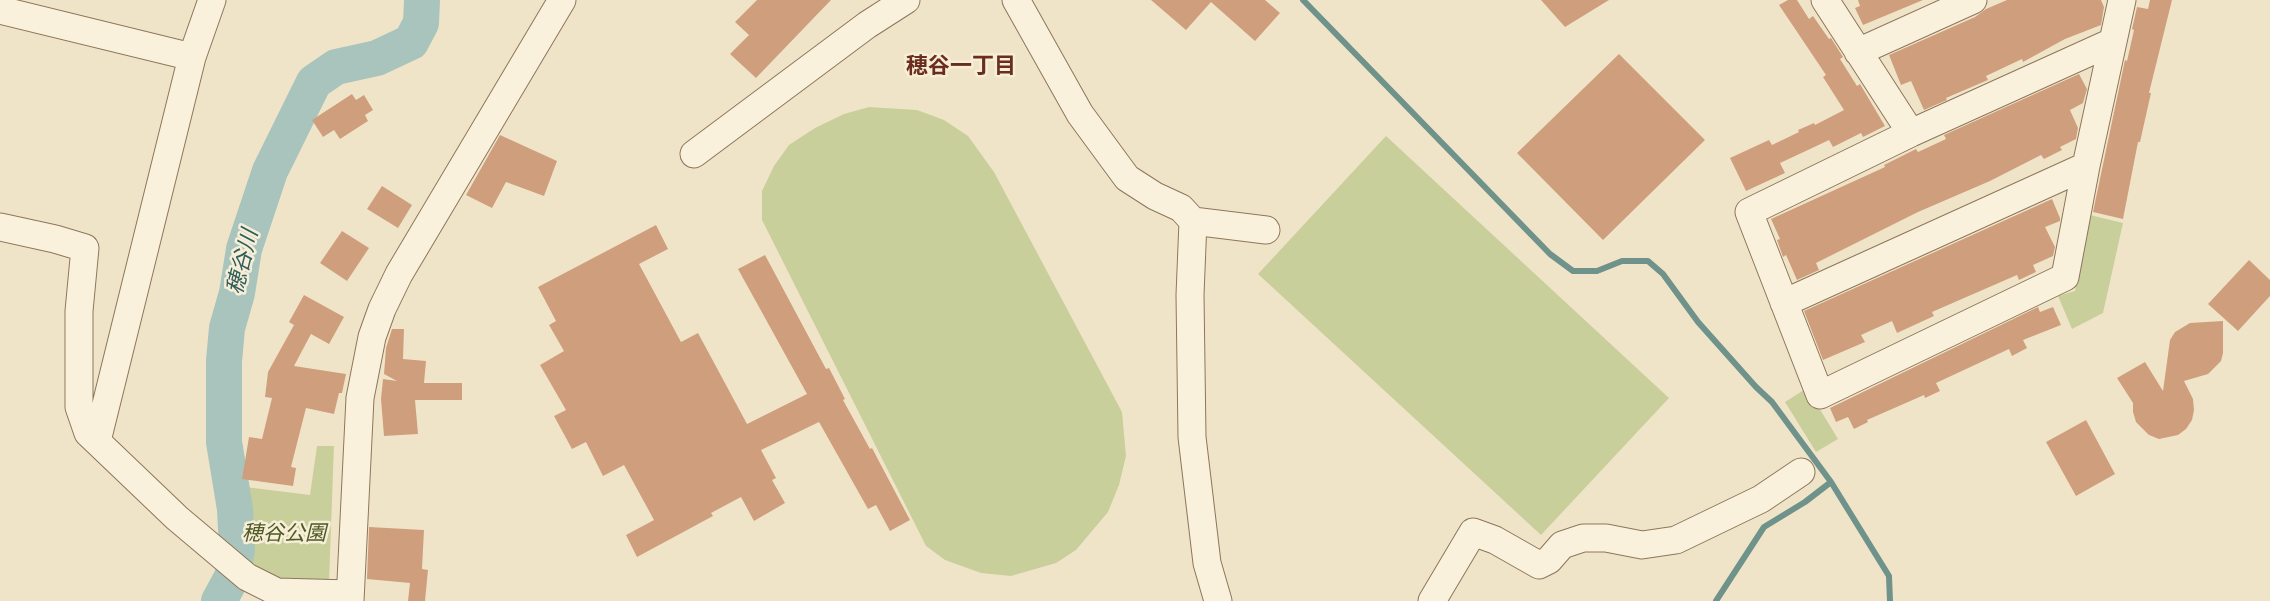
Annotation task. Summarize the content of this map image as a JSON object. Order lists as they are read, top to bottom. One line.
{"districts":["穂谷一丁目"],"water":["穂谷川"],"parks":["穂谷公園"]}
